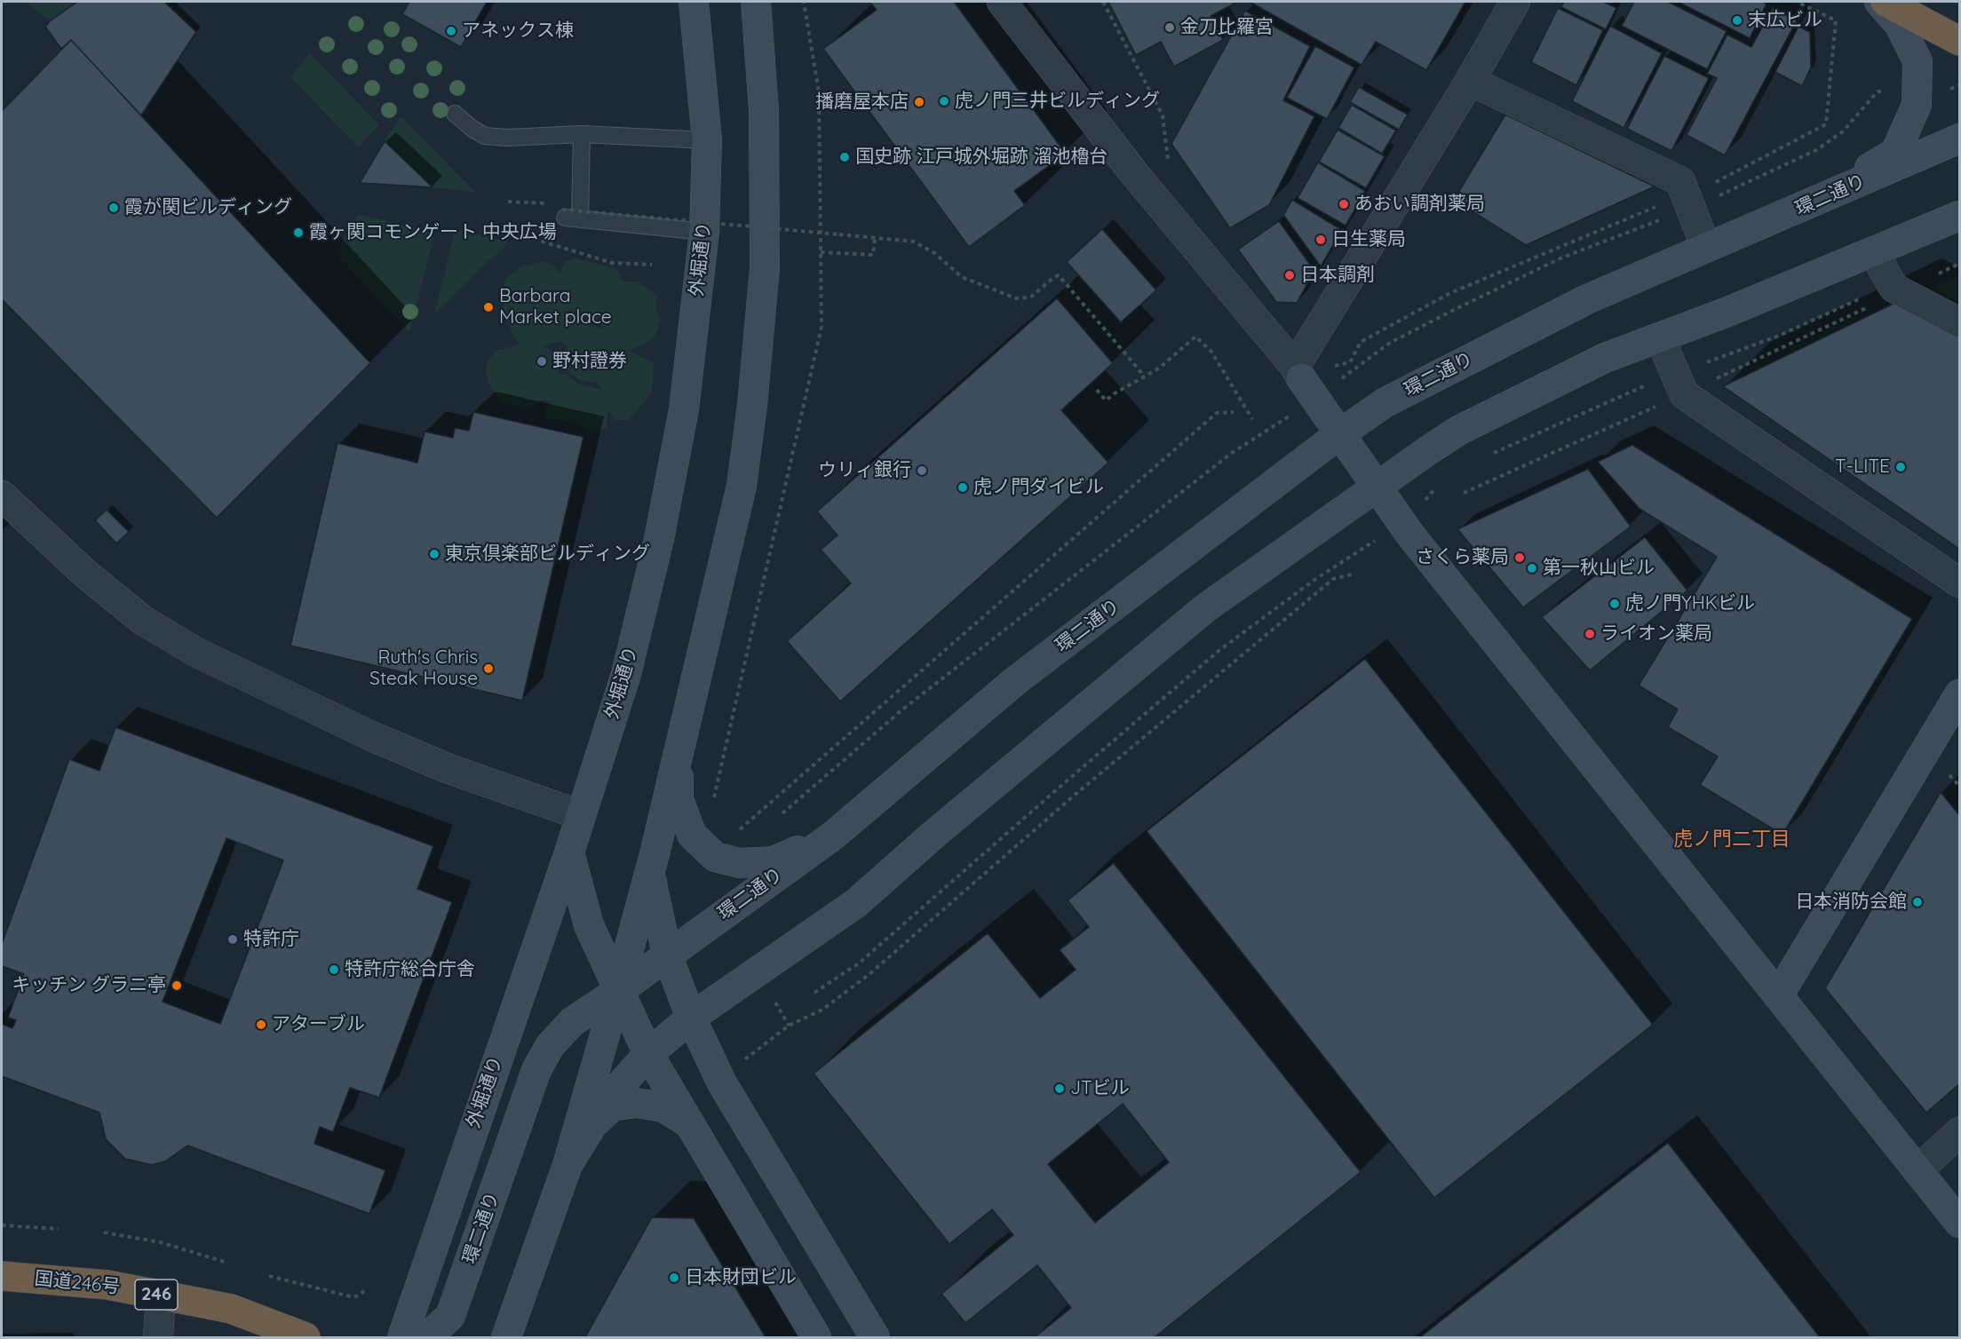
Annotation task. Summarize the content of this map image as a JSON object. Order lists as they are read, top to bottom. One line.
{"streets":{"highway":["国道246号","246"],"main road":["環二通り","外堀通り"]},"districts":["虎ノ門二丁目"],"places":["末広ビル","金刀比羅宮","アネックス棟","虎ノ門三井ビルディング","播磨屋本店","国史跡 江戸城外堀跡 溜池櫓台","あおい調剤薬局","霞が関ビルディング","霞ヶ関コモンゲート 中央広場","日生薬局","日本調剤","Barbara Market place","野村證券","T-LITE","ウリィ銀行","虎ノ門ダイビル","東京倶楽部ビルディング","さくら薬局","第一秋山ビル","虎ノ門YHKビル","ライオン薬局","Ruth's Chris Steak House","日本消防会館","特許庁","特許庁総合庁舎","キッチン グラニ亭","アターブル","JTビル","日本財団ビル"]}
